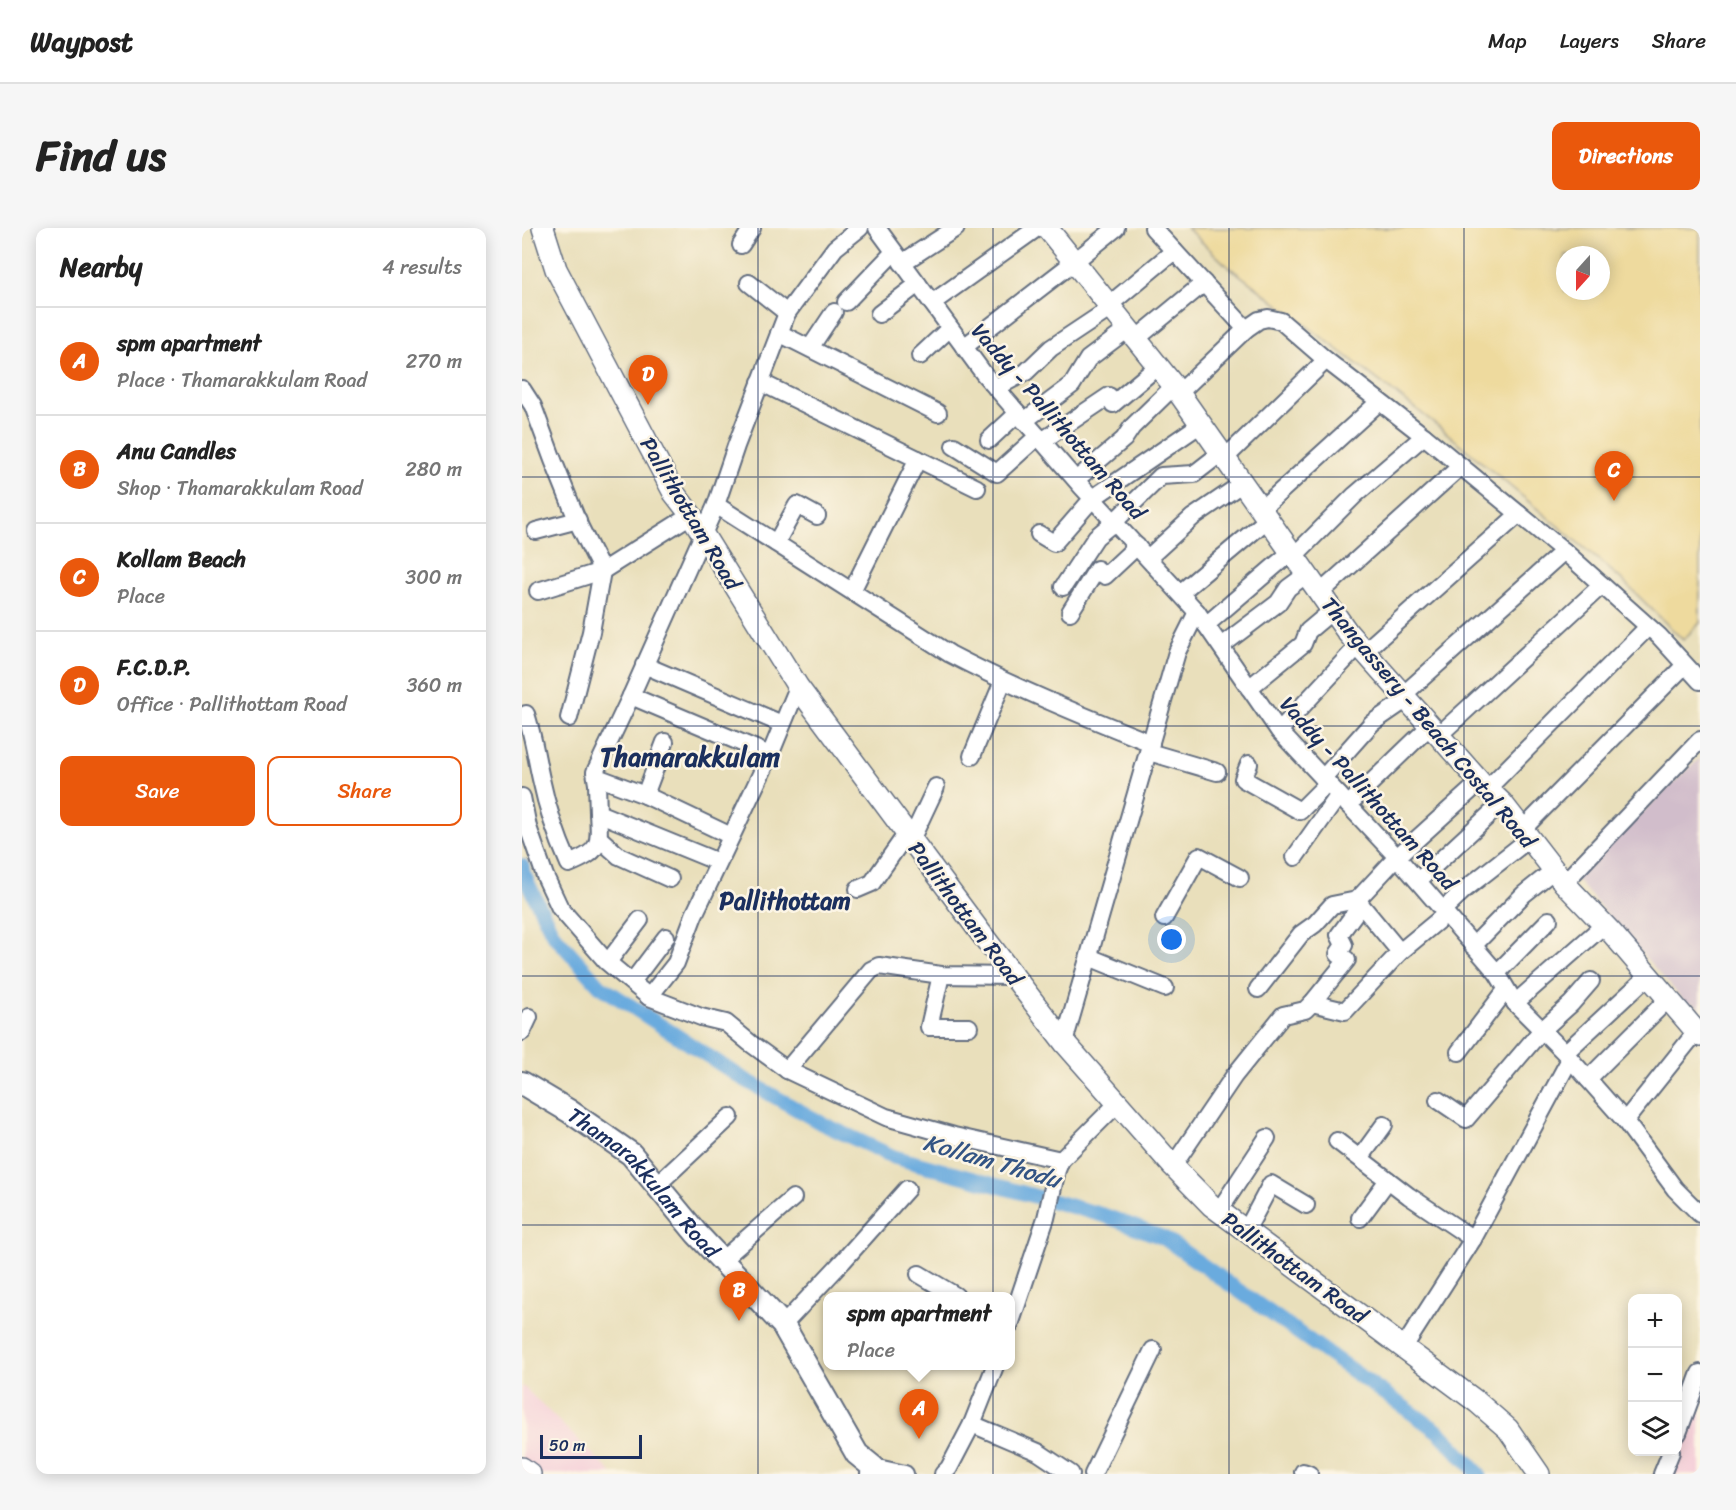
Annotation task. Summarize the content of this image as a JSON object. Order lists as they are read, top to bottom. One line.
{"streets":{"main road":["Thamarakkulam Road"],"street":["Vaddy - Pallithottam Road","Pallithottam Road","Thangassery - Beach Costal Road"]},"crossings":[["Vaddy - Pallithottam Road","Thangassery - Beach Costal Road"]],"districts":["Thamarakkulam","Pallithottam"],"water":["Kollam Thodu"],"scale_bar":"50 m","north":"bottom","page":{"header":"Waypost","nav":["Map","Layers","Share"],"title":"Find us","buttons":["Directions",["Save","Share"]],"heading":["Nearby","4 results"],"list":[{"mark":"A","name":"spm apartment","note":"Place · Thamarakkulam Road","value":"270 m"},{"mark":"B","name":"Anu Candles","note":"Shop · Thamarakkulam Road","value":"280 m"},{"mark":"C","name":"Kollam Beach","note":"Place","value":"300 m"},{"mark":"D","name":"F.C.D.P.","note":"Office · Pallithottam Road","value":"360 m"}],"pins":["D","C","B","A"],"popup":["spm apartment","Place"],"map_buttons":["+","−"],"scale":"50 m"}}
